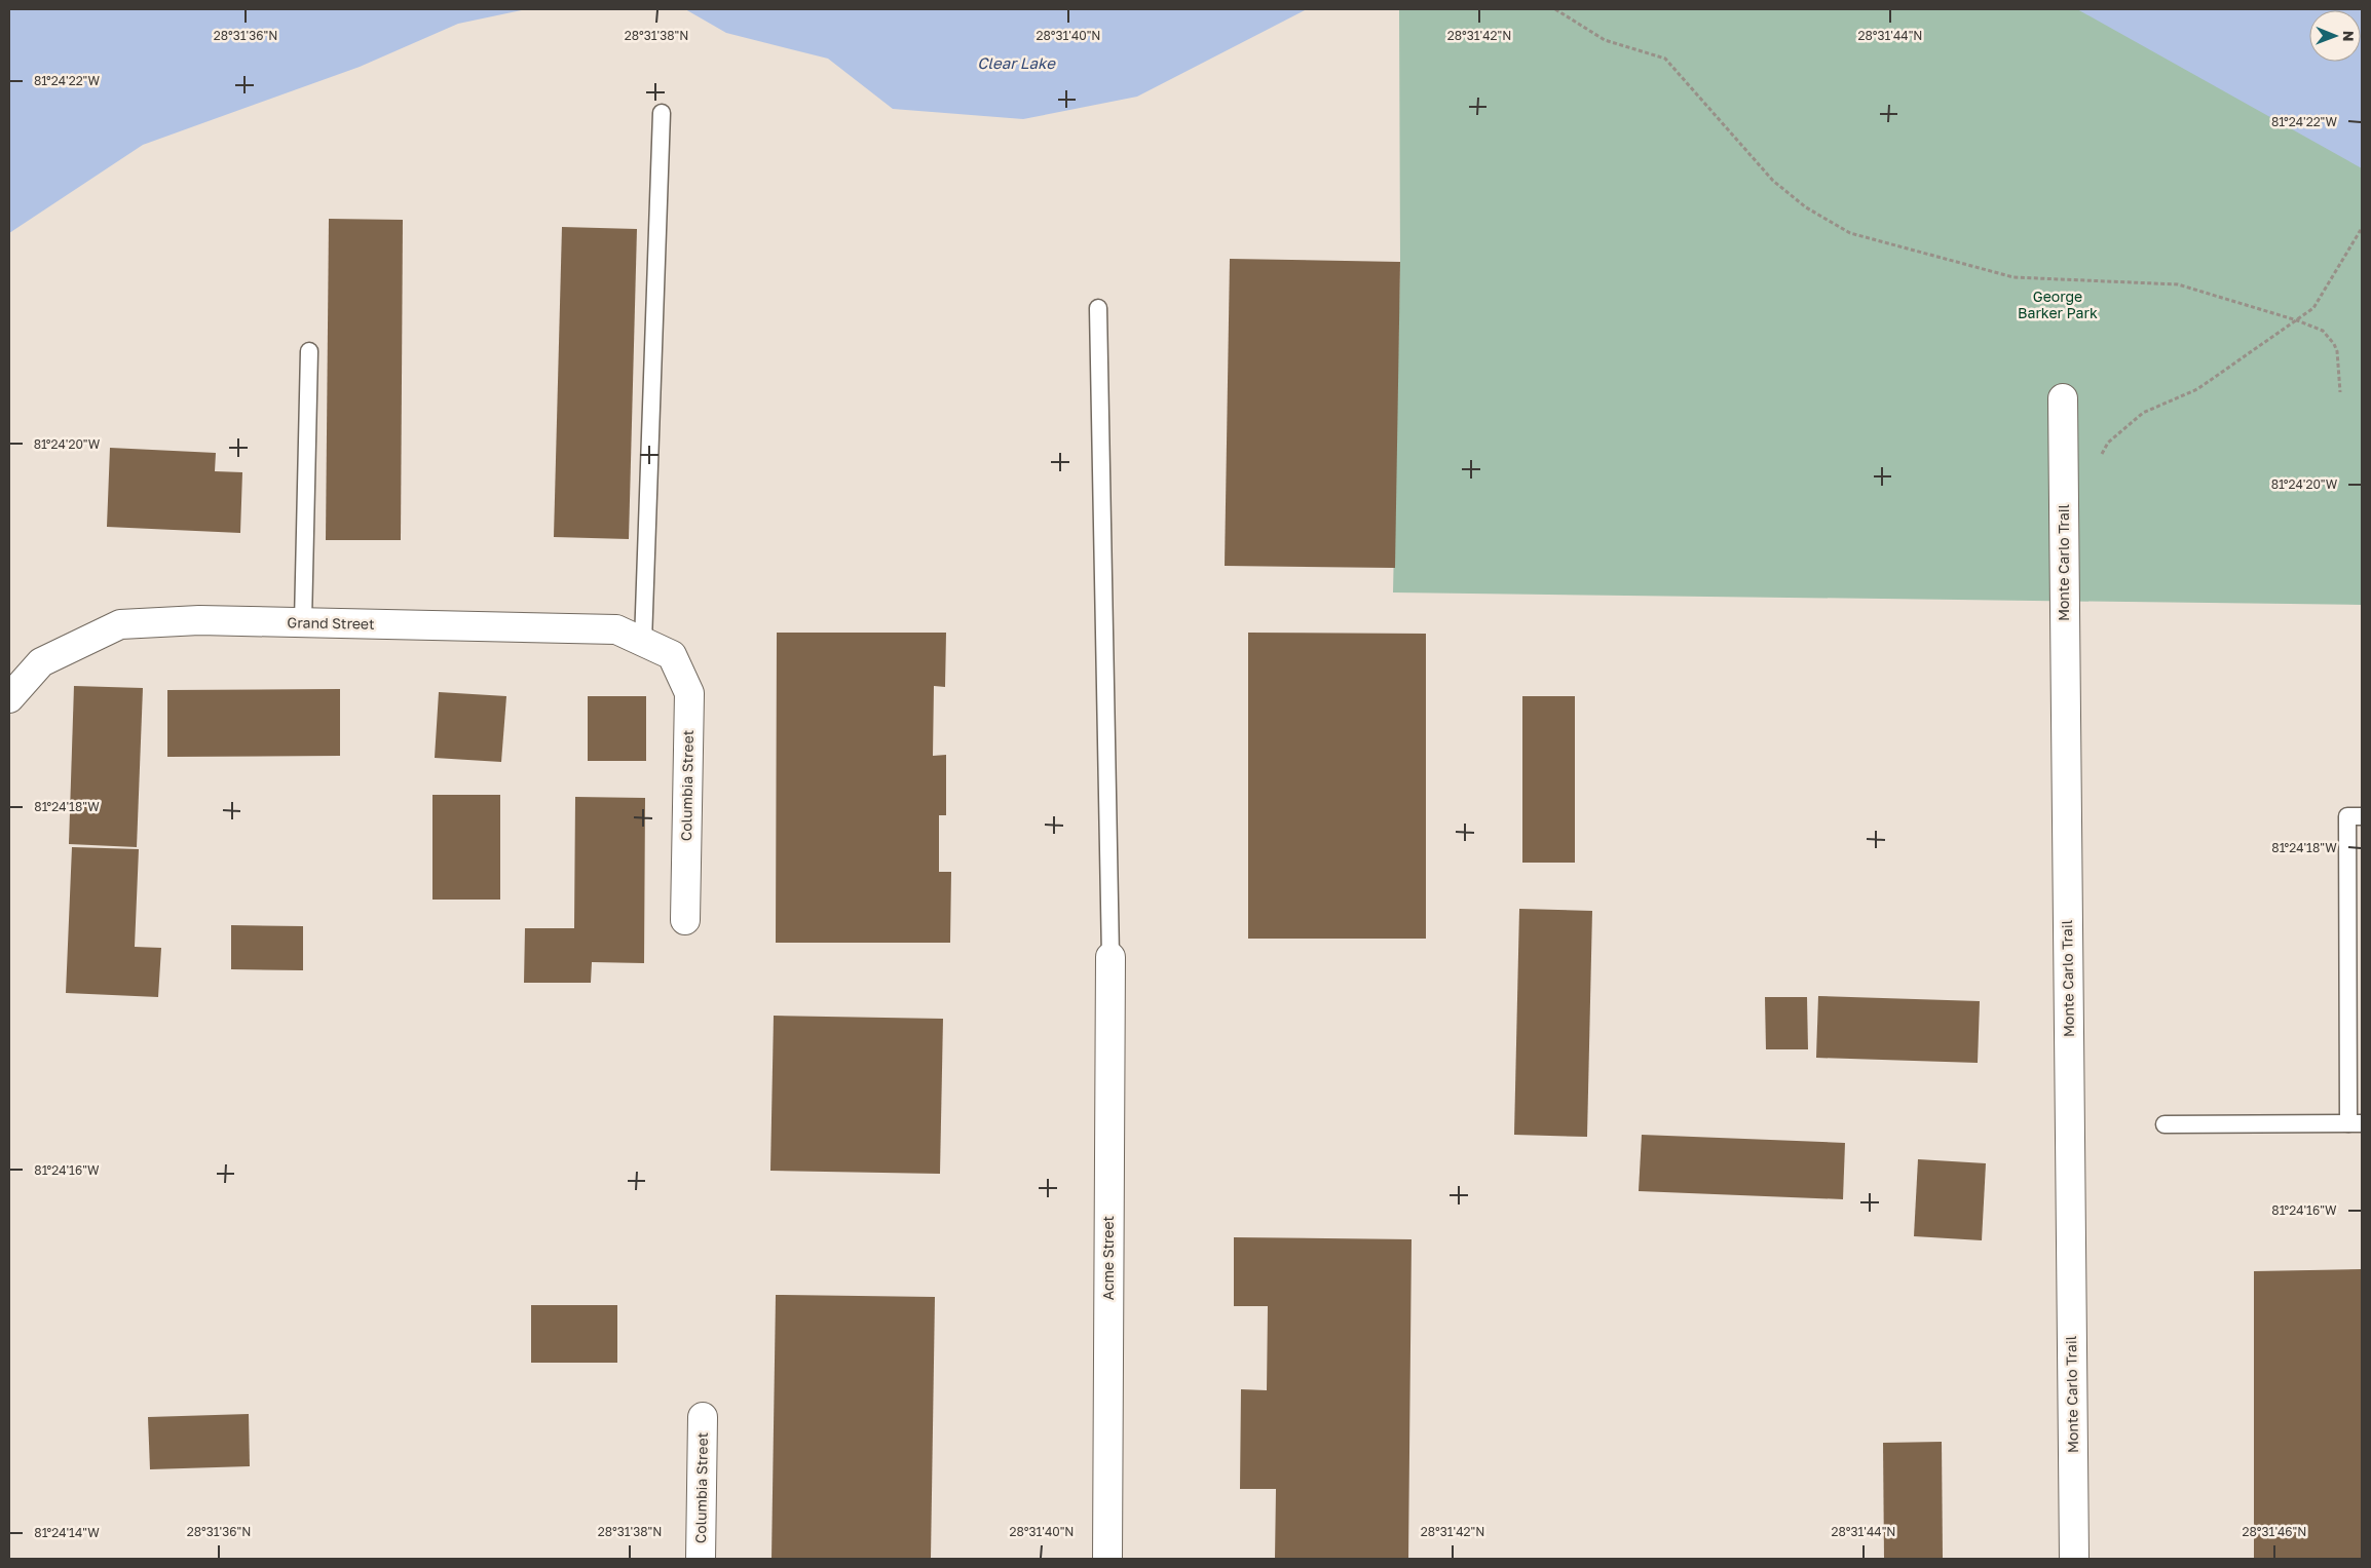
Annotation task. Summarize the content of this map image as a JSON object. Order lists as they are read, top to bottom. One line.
{"streets":{"street":["Monte Carlo Trail","Grand Street","Columbia Street","Acme Street"]},"crossings":[["Grand Street","Columbia Street"]],"water":["Clear Lake"],"parks":["George Barker Park"],"north":"right","coordinates":["28°31'36\"N","28°31'38\"N","28°31'40\"N","28°31'42\"N","28°31'44\"N","81°24'22\"W","81°24'20\"W","81°24'18\"W","81°24'16\"W","28°31'46\"N","81°24'14\"W"]}
